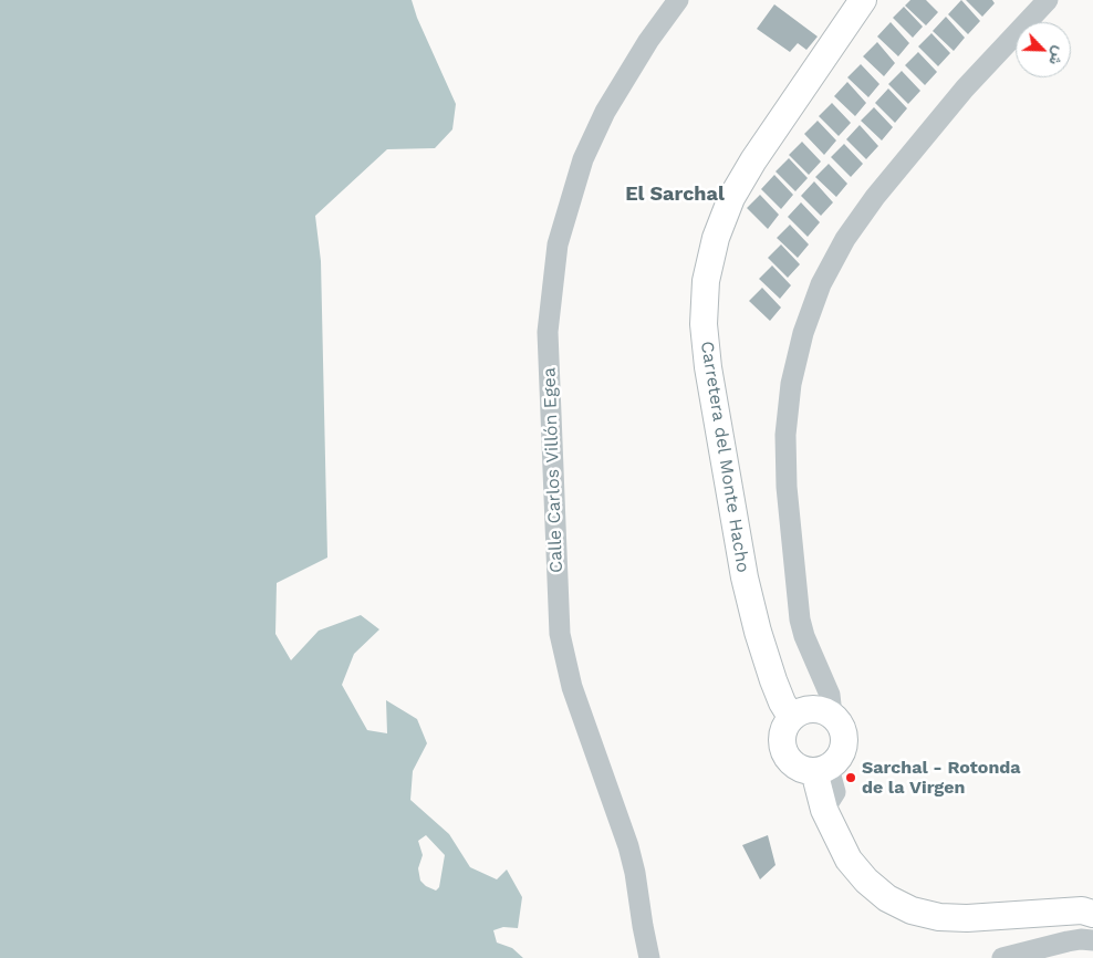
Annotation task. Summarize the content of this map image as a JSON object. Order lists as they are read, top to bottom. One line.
{"streets":{"main road":["Carretera del Monte Hacho"],"street":["Calle Carlos Villón Egea"]},"districts":["El Sarchal"],"places":["Sarchal - Rotonda de la Virgen"],"north":"bottom right"}
